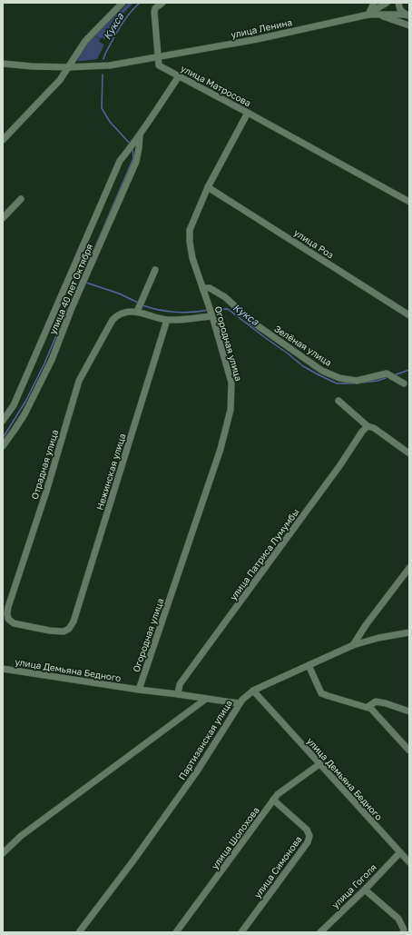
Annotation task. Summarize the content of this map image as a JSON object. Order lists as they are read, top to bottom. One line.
{"streets":{"street":["улица Ленина","улица Матросова","улица Роз","улица 40 лет Октября","Огородная улица","Зелёная улица","Отрадная улица","Нежинская улица","улица Патриса Лумумбы","улица Демьяна Бедного","Партизанская улица","улица Шолохова","улица Симонова","улица Гоголя"]},"crossings":[["улица Ленина","улица Матросова"],["улица Матросова","улица 40 лет Октября"],["улица Матросова","Огородная улица"],["улица Роз","Огородная улица"],["Огородная улица","Зелёная улица"],["Огородная улица","улица Демьяна Бедного"],["Отрадная улица","Нежинская улица"],["улица Патриса Лумумбы","улица Демьяна Бедного"],["улица Демьяна Бедного","Партизанская улица"],["улица Демьяна Бедного","улица Шолохова"],["улица Демьяна Бедного","улица Гоголя"],["улица Шолохова","улица Симонова"]],"water":["Кукса"]}
